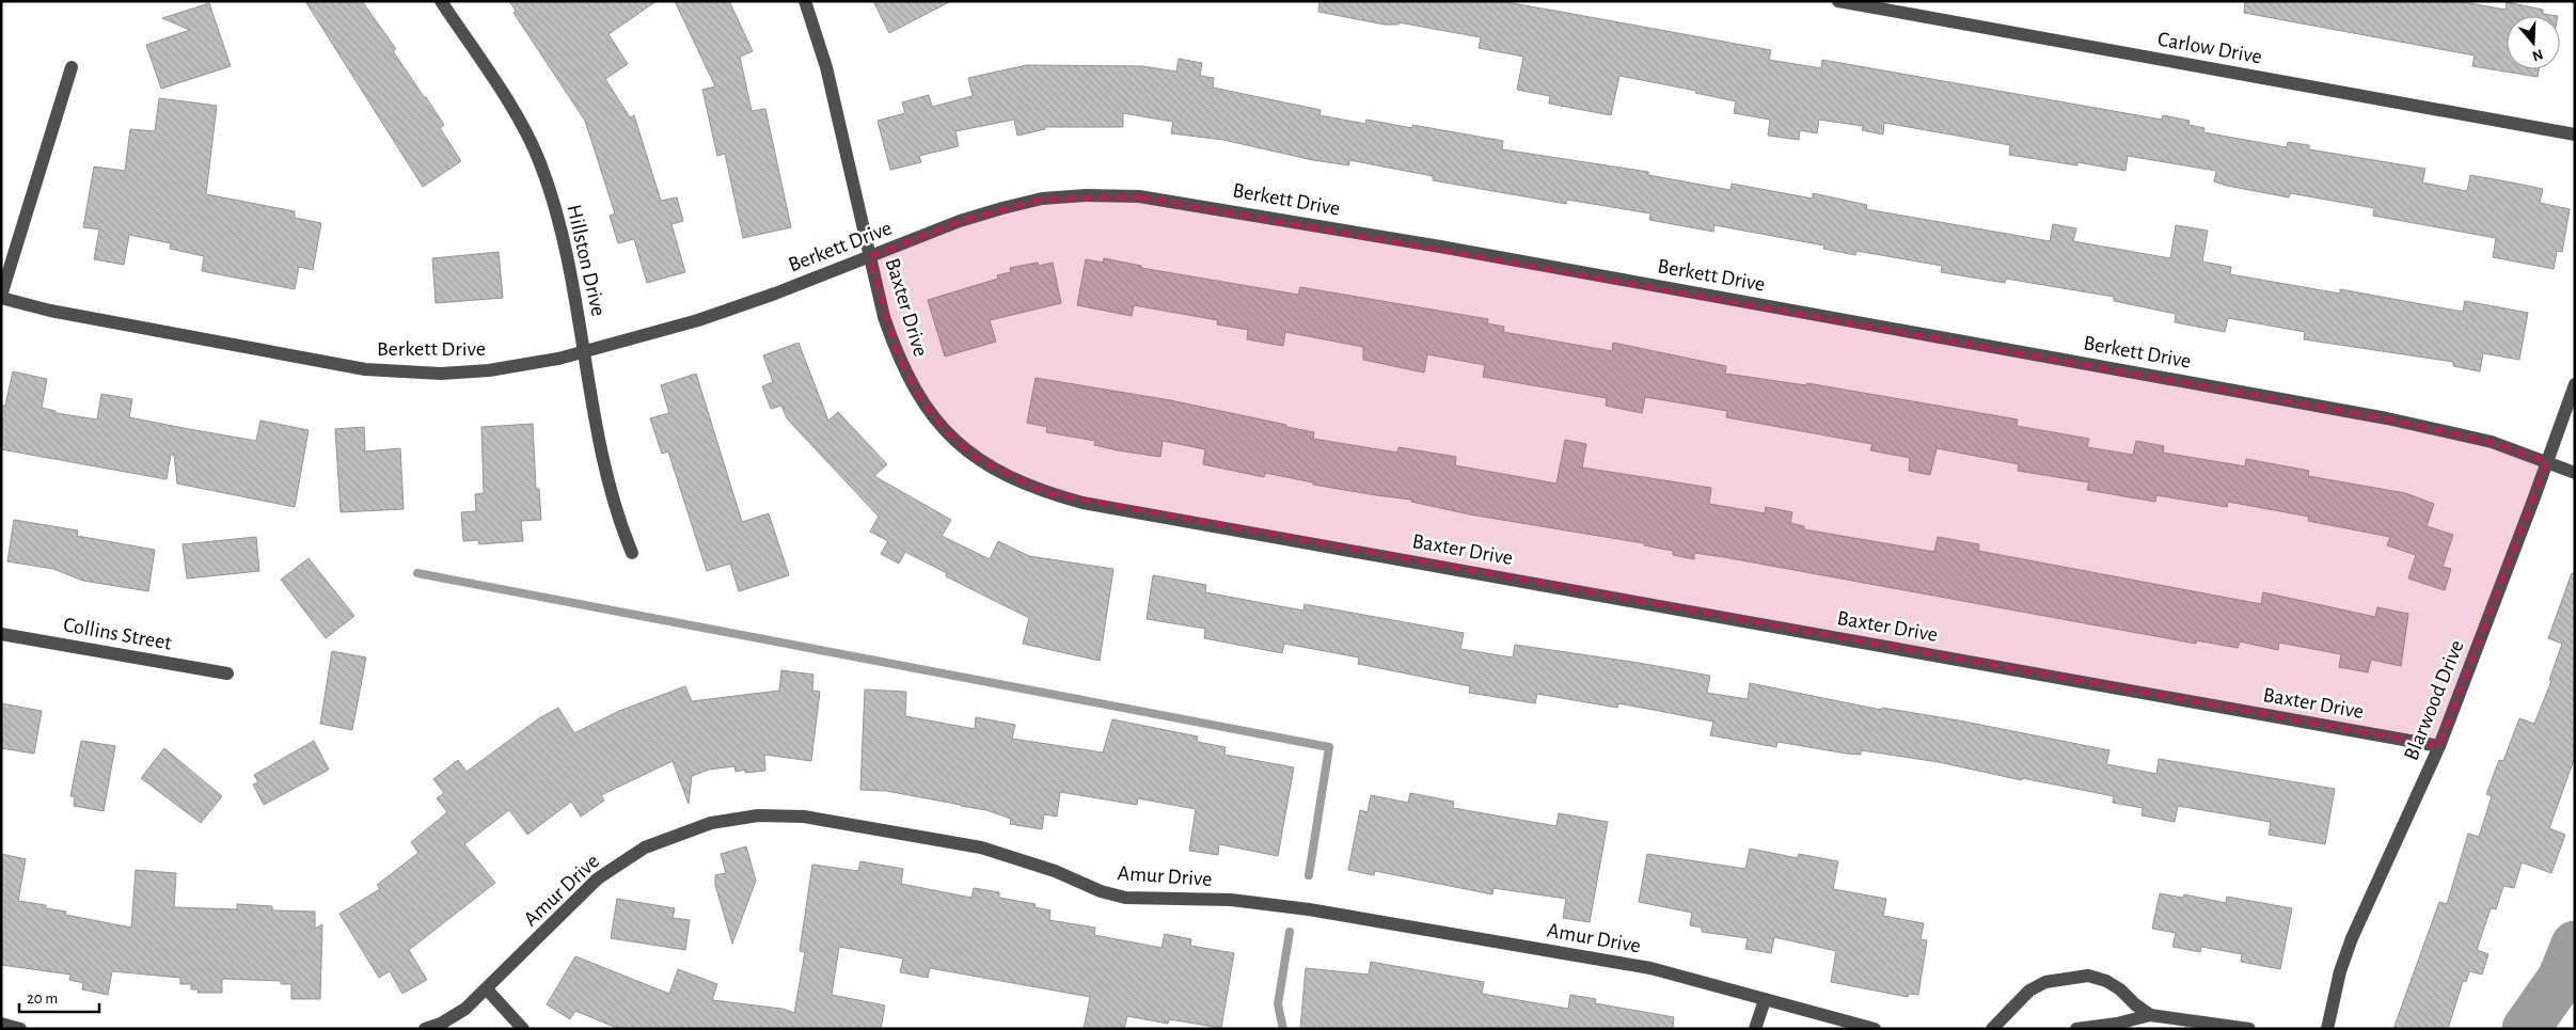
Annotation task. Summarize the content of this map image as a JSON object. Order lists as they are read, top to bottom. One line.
{"streets":{"street":["Carlow Drive","Berkett Drive","Hillston Drive","Baxter Drive","Collins Street","Blarwood Drive","Amur Drive"]},"crossings":[["Berkett Drive","Hillston Drive"],["Berkett Drive","Baxter Drive"],["Berkett Drive","Blarwood Drive"],["Baxter Drive","Blarwood Drive"]],"scale_bar":"20 m","north":"bottom"}
